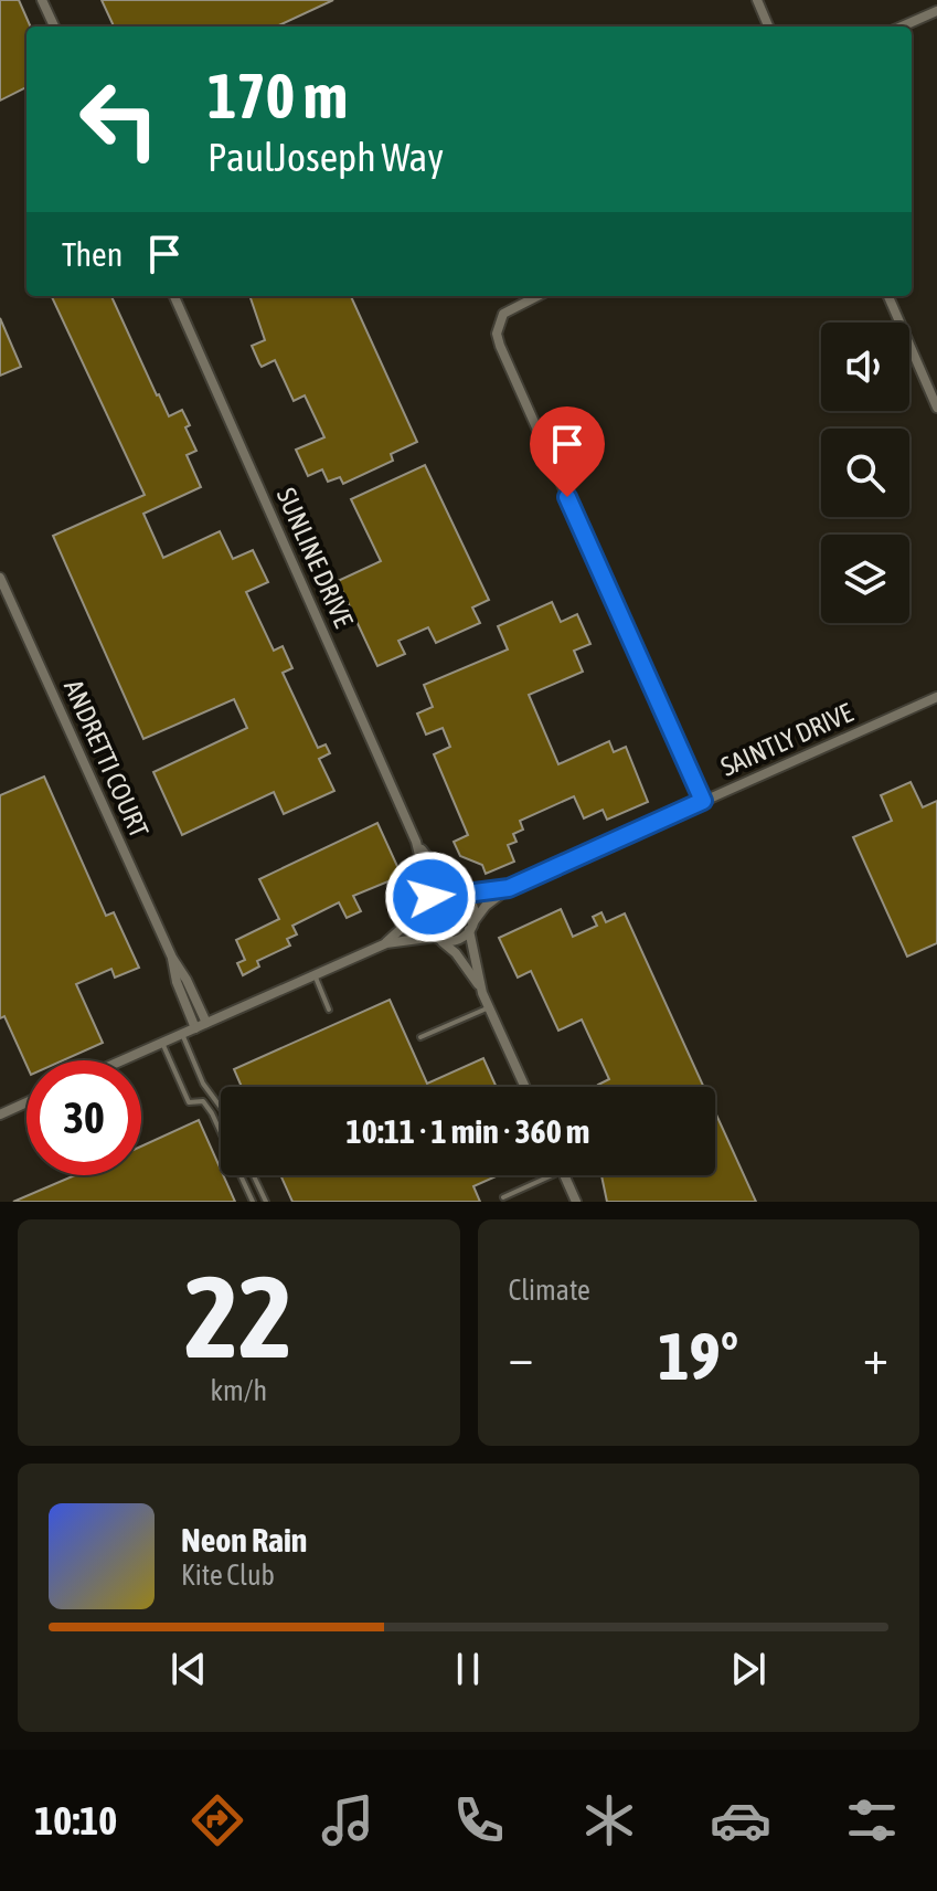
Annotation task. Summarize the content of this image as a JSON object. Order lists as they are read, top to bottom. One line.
{"streets":{"street":["SUNLINE DRIVE","SAINTLY DRIVE","ANDRETTI COURT"]},"crossings":[["SUNLINE DRIVE","SAINTLY DRIVE"]],"page":{"turn":["170 m","PaulJoseph Way"],"then":"Then","limit":"30","trip":"10:11 · 1 min · 360 m","tile":[["22","km/h"],"Climate"],"heat":["−","19°","+"],"song":["Neon Rain","Kite Club"],"tabs":"10:10"}}
